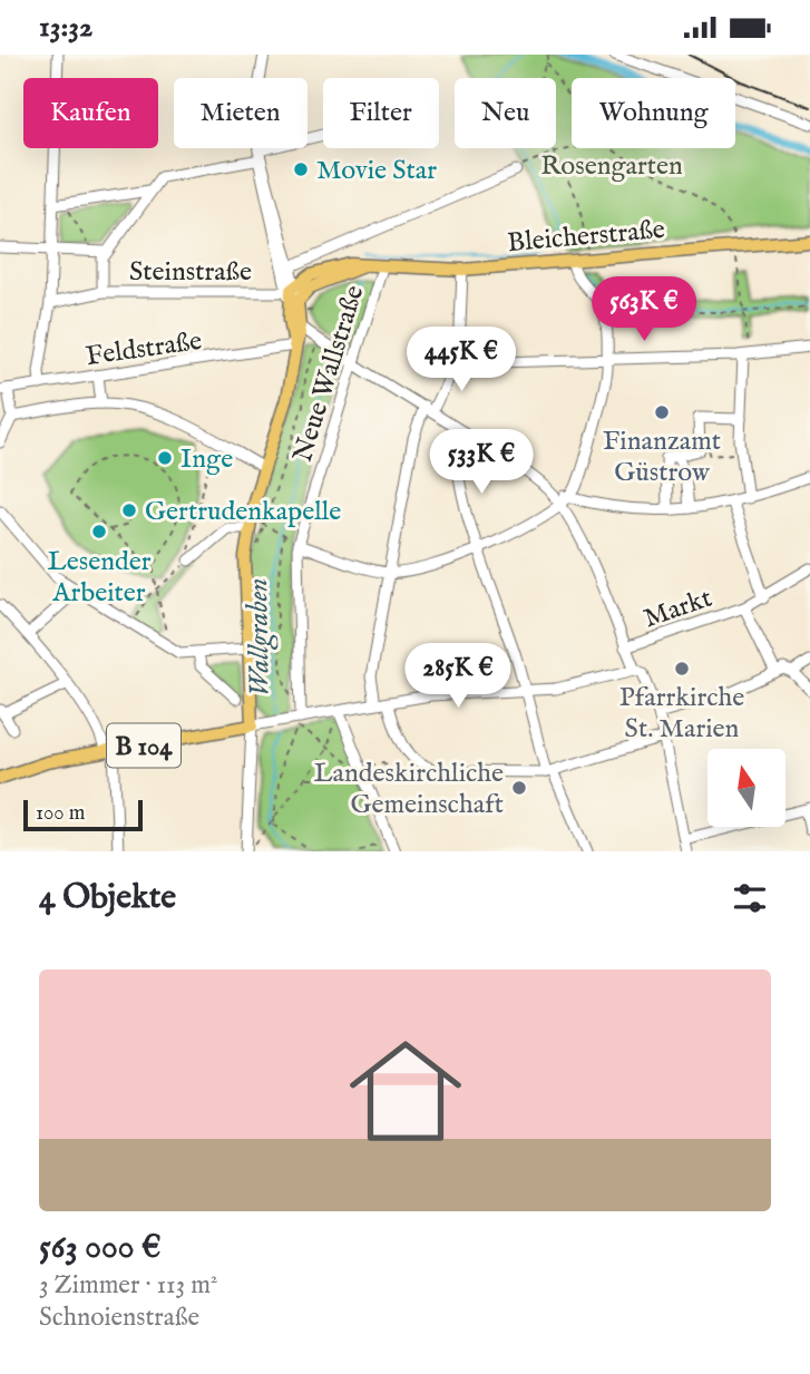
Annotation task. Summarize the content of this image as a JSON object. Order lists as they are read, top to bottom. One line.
{"streets":{"main road":["Bleicherstraße","B 104"],"street":["Steinstraße","Feldstraße","Neue Wallstraße","Markt"]},"crossings":[["Bleicherstraße","Steinstraße"]],"water":["Wallgraben"],"parks":["Rosengarten"],"places":["Movie Star","Finanzamt Güstrow","Inge","Gertrudenkapelle","Lesender Arbeiter","Pfarrkirche St. Marien","Landeskirchliche Gemeinschaft"],"scale_bar":"100 m","north":"top","page":{"status":"13:32","chip":["Kaufen","Mieten","Filter","Neu","Wohnung"],"price":["563K €","445K €","533K €","285K €"],"scale":"100 m","heading":"4 Objekte","list":[{"name":"563 000 €","note":"3 Zimmer · 113 m² · Schnoienstraße"}]}}
